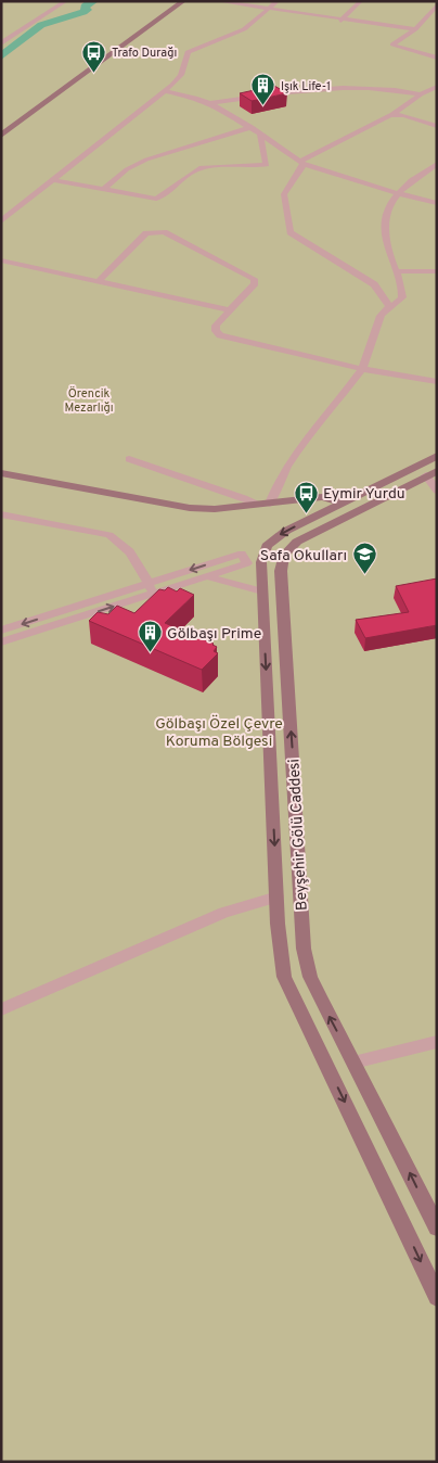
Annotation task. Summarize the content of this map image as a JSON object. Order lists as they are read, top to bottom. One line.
{"streets":{"main road":["Beyşehir Gölü Caddesi"]},"parks":["Örencik Mezarlığı","Gölbaşı Özel Çevre Koruma Bölgesi"],"places":{"bus stop":["Trafo Durağı","Eymir Yurdu"],"building":["Işık Life-1","Gölbaşı Prime"],"school or university":["Safa Okulları"]}}
